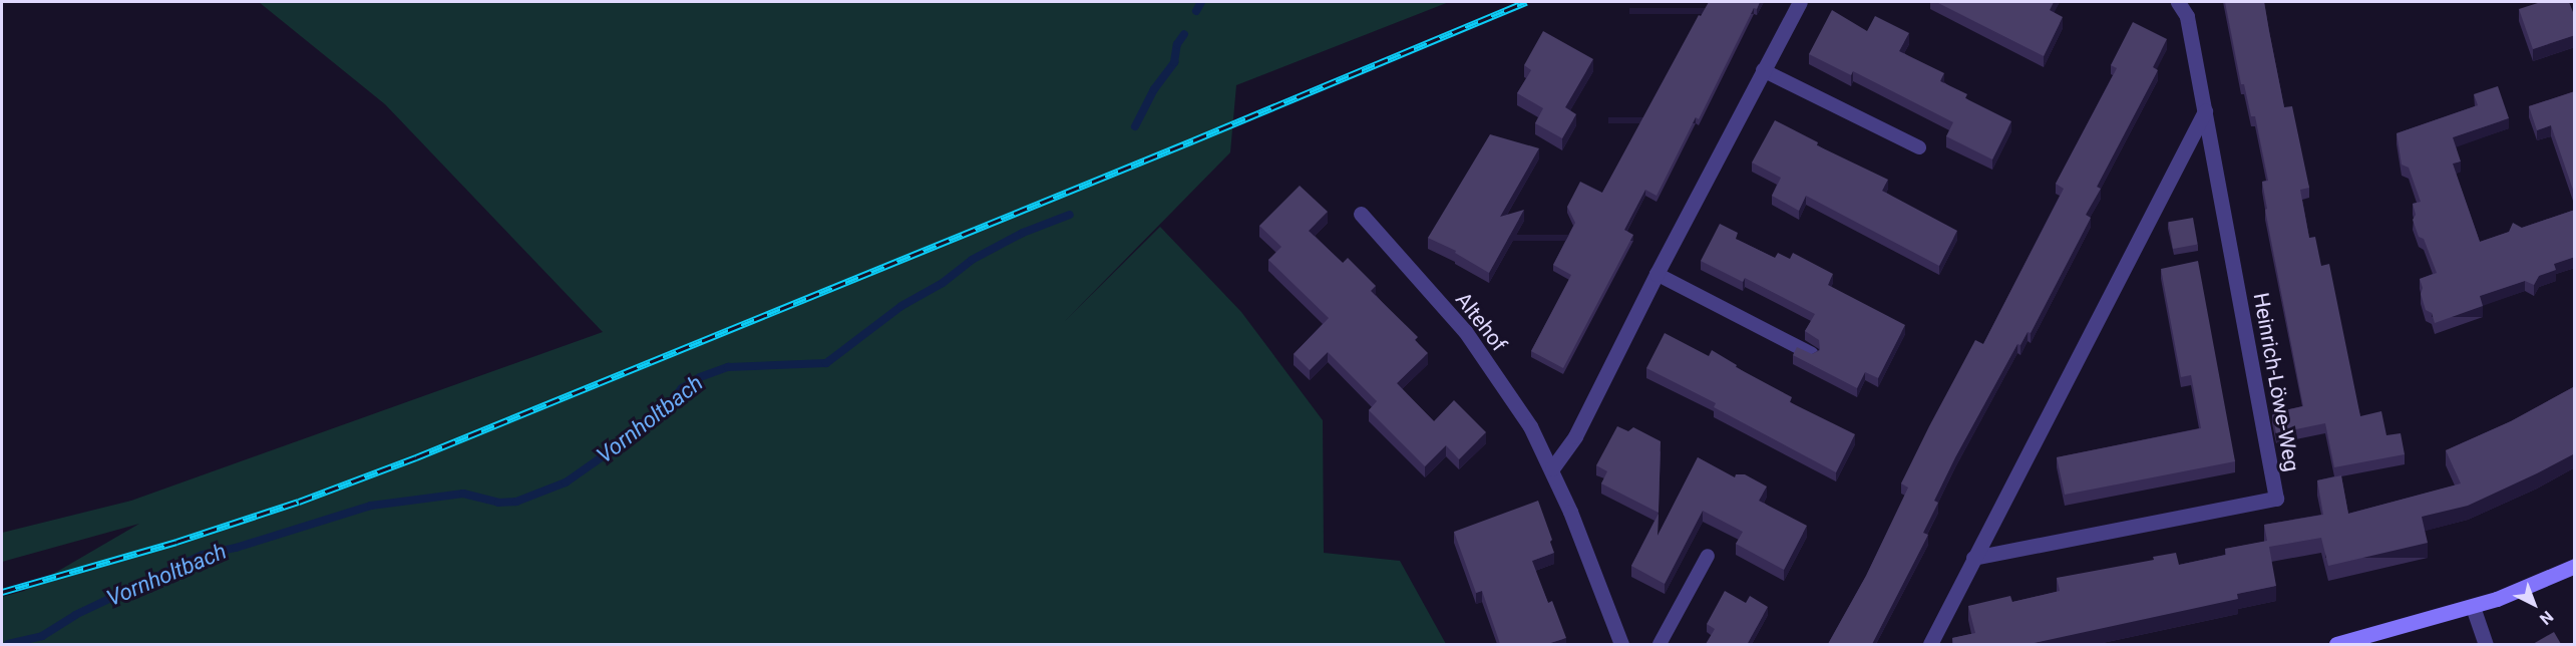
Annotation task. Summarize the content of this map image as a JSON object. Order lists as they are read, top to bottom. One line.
{"streets":{"street":["Altehof","Heinrich-Löwe-Weg"]},"water":["Vornholtbach"],"north":"bottom right"}
